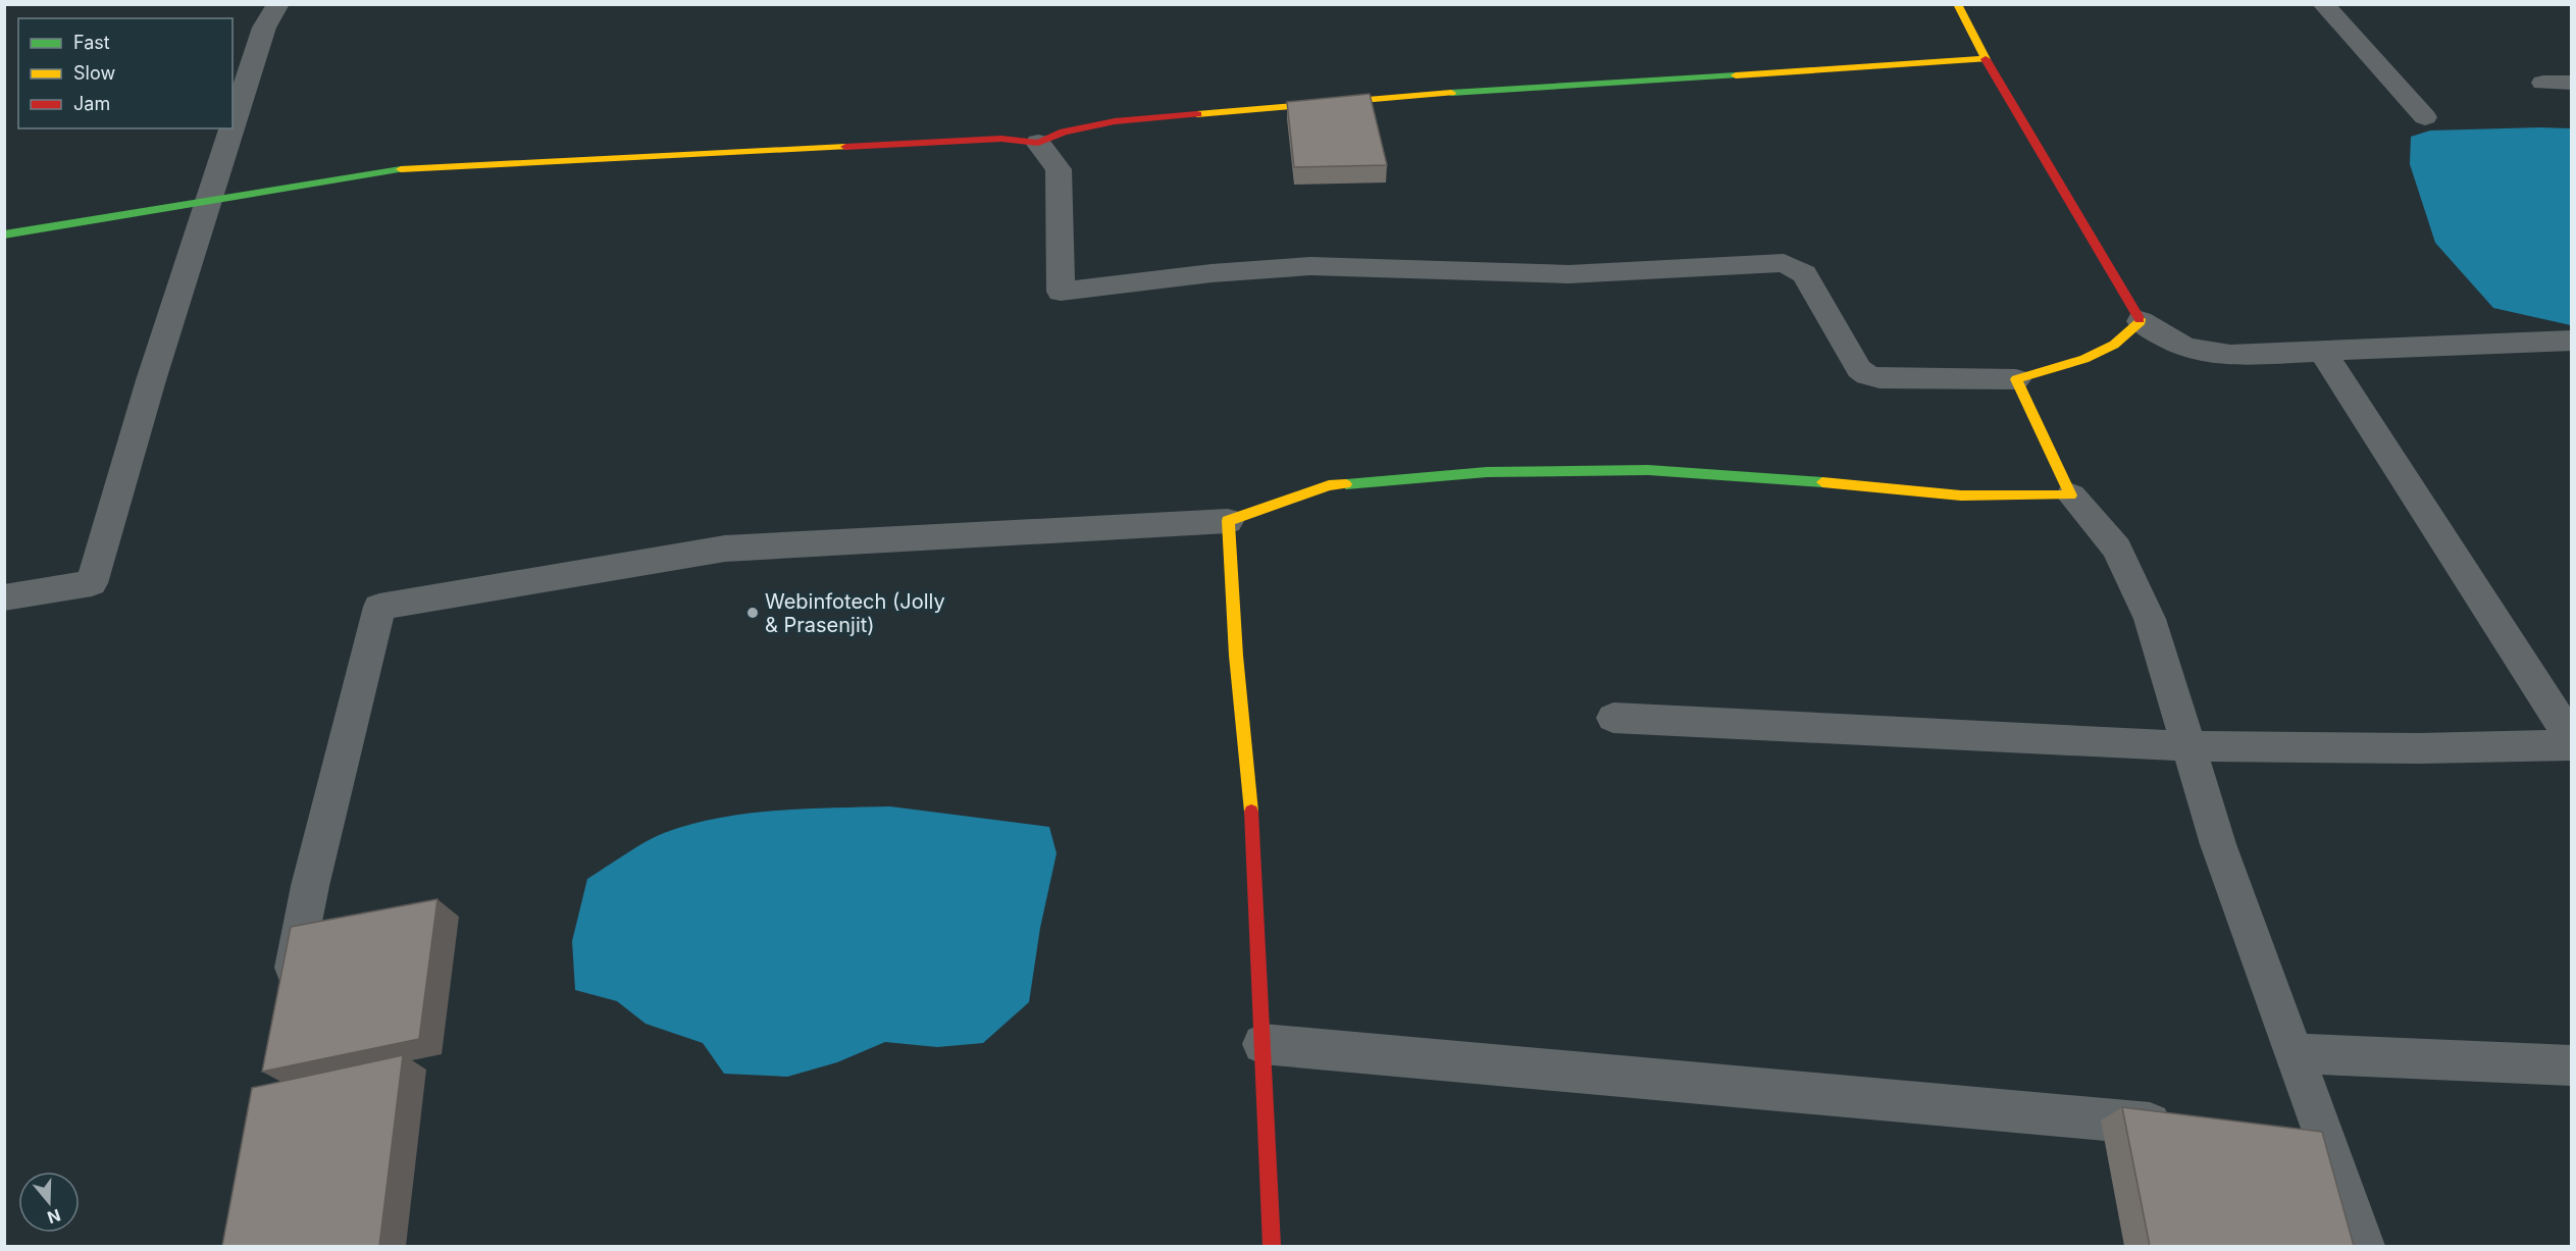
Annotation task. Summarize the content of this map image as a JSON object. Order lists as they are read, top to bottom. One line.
{"places":["Webinfotech (Jolly & Prasenjit)"],"legend":["Fast","Slow","Jam"],"north":"bottom"}
